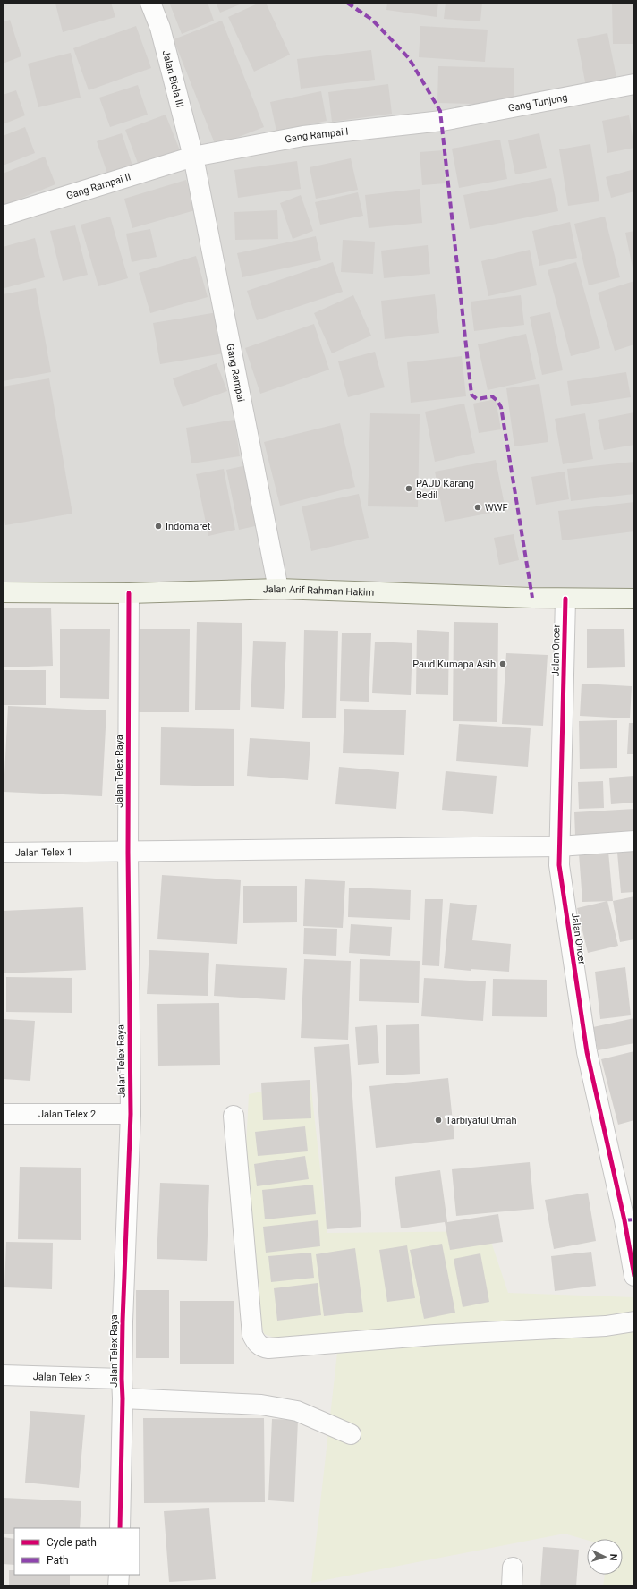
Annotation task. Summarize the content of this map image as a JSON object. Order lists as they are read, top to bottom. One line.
{"streets":{"street":["Jalan Biola III","Gang Tunjung","Gang Rampai I","Gang Rampai II","Gang Rampai","Jalan Arif Rahman Hakim","Jalan Oncer","Jalan Telex Raya","Jalan Telex 1","Jalan Telex 2","Jalan Telex 3"]},"crossings":[["Jalan Biola III","Gang Rampai I"],["Jalan Biola III","Gang Rampai II"],["Jalan Biola III","Gang Rampai"],["Gang Tunjung","Gang Rampai I"],["Gang Rampai I","Gang Rampai II"],["Gang Rampai I","Gang Rampai"],["Gang Rampai II","Gang Rampai"],["Gang Rampai","Jalan Arif Rahman Hakim"],["Jalan Arif Rahman Hakim","Jalan Oncer"],["Jalan Arif Rahman Hakim","Jalan Telex Raya"],["Jalan Oncer","Jalan Telex 1"],["Jalan Telex Raya","Jalan Telex 1"],["Jalan Telex Raya","Jalan Telex 2"],["Jalan Telex Raya","Jalan Telex 3"]],"places":["PAUD Karang Bedil","WWF","Indomaret","Paud Kumapa Asih","Tarbiyatul Umah"],"legend":["Cycle path","Path"],"north":"right"}
